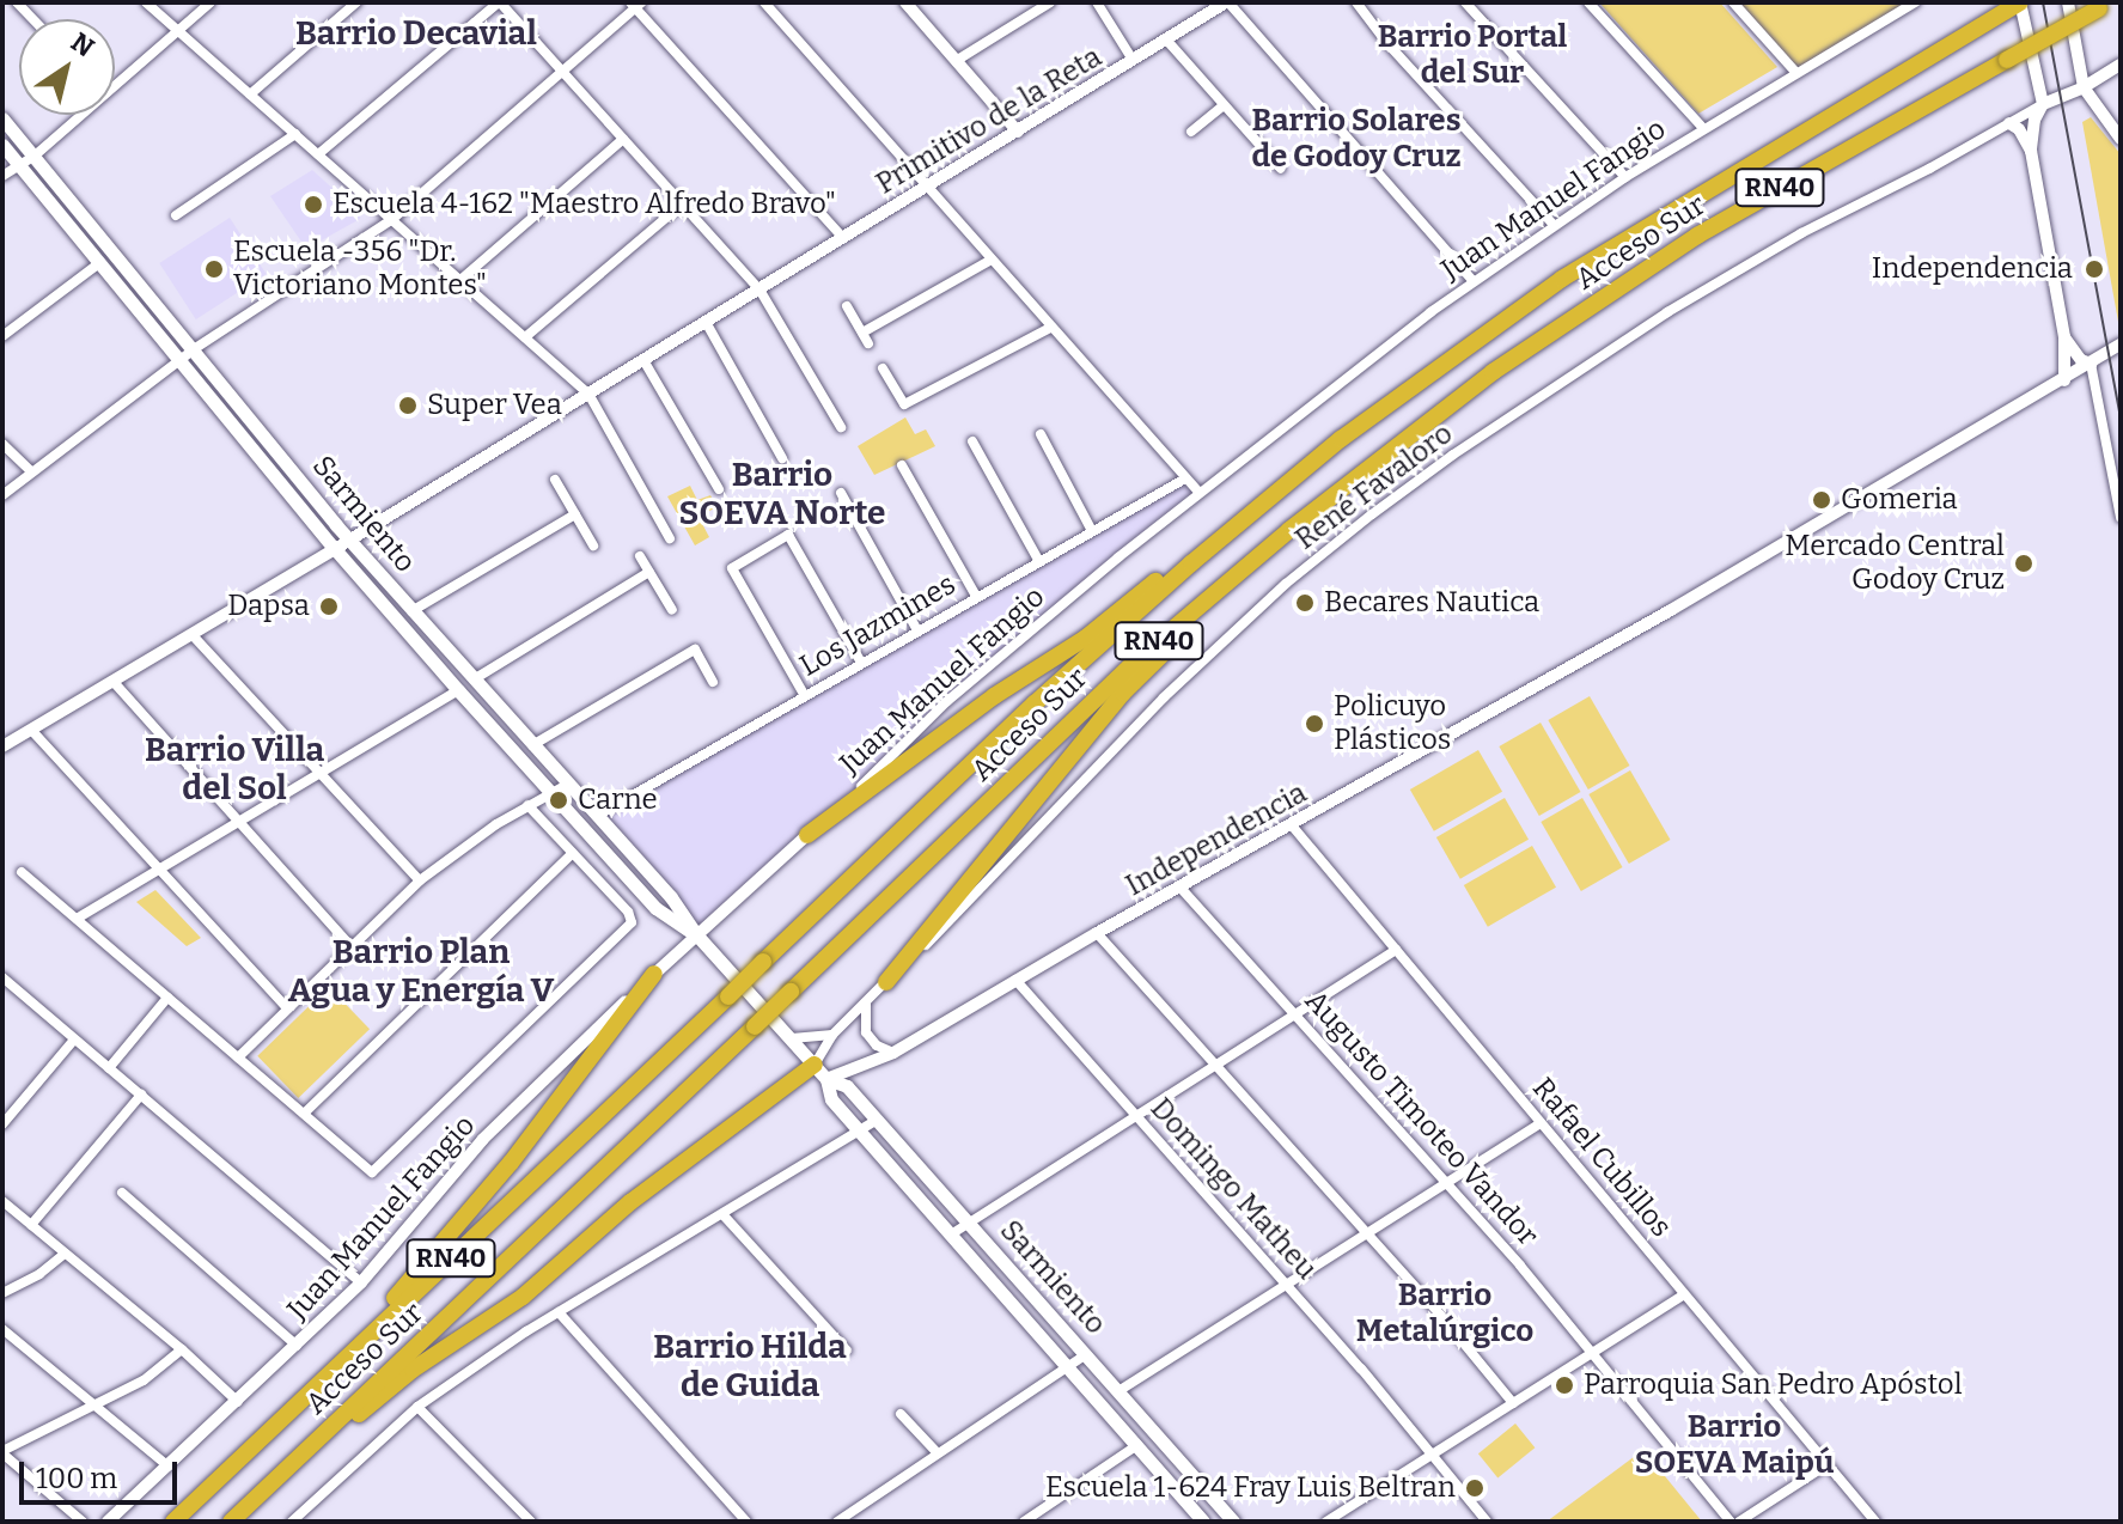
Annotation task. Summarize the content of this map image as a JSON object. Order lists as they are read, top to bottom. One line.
{"streets":{"highway":["RN40","Acceso Sur"],"main road":["Sarmiento"],"street":["Primitivo de la Reta","Juan Manuel Fangio","René Favaloro","Los Jazmines","Independencia","Augusto Timoteo Vandor","Rafael Cubillos","Domingo Matheu"]},"crossings":[["Primitivo de la Reta","Sarmiento"],["Juan Manuel Fangio","Sarmiento"],["René Favaloro","Sarmiento"],["Sarmiento","Los Jazmines"],["Sarmiento","Independencia"],["Independencia","Augusto Timoteo Vandor"],["Independencia","Rafael Cubillos"],["Independencia","Domingo Matheu"]],"districts":["Barrio Decavial","Barrio Portal del Sur","Barrio Solares de Godoy Cruz","Barrio SOEVA Norte","Barrio Villa del Sol","Barrio Plan Agua y Energía V","Barrio Metalúrgico","Barrio Hilda de Guida","Barrio SOEVA Maipú"],"places":["Escuela 4-162 \"Maestro Alfredo Bravo\"","Escuela -356 \"Dr. Victoriano Montes\"","Independencia","Super Vea","Gomeria","Mercado Central Godoy Cruz","Becares Nautica","Dapsa","Policuyo Plásticos","Carne","Parroquia San Pedro Apóstol","Escuela 1-624 Fray Luis Beltran"],"scale_bar":"100 m","north":"top right"}
